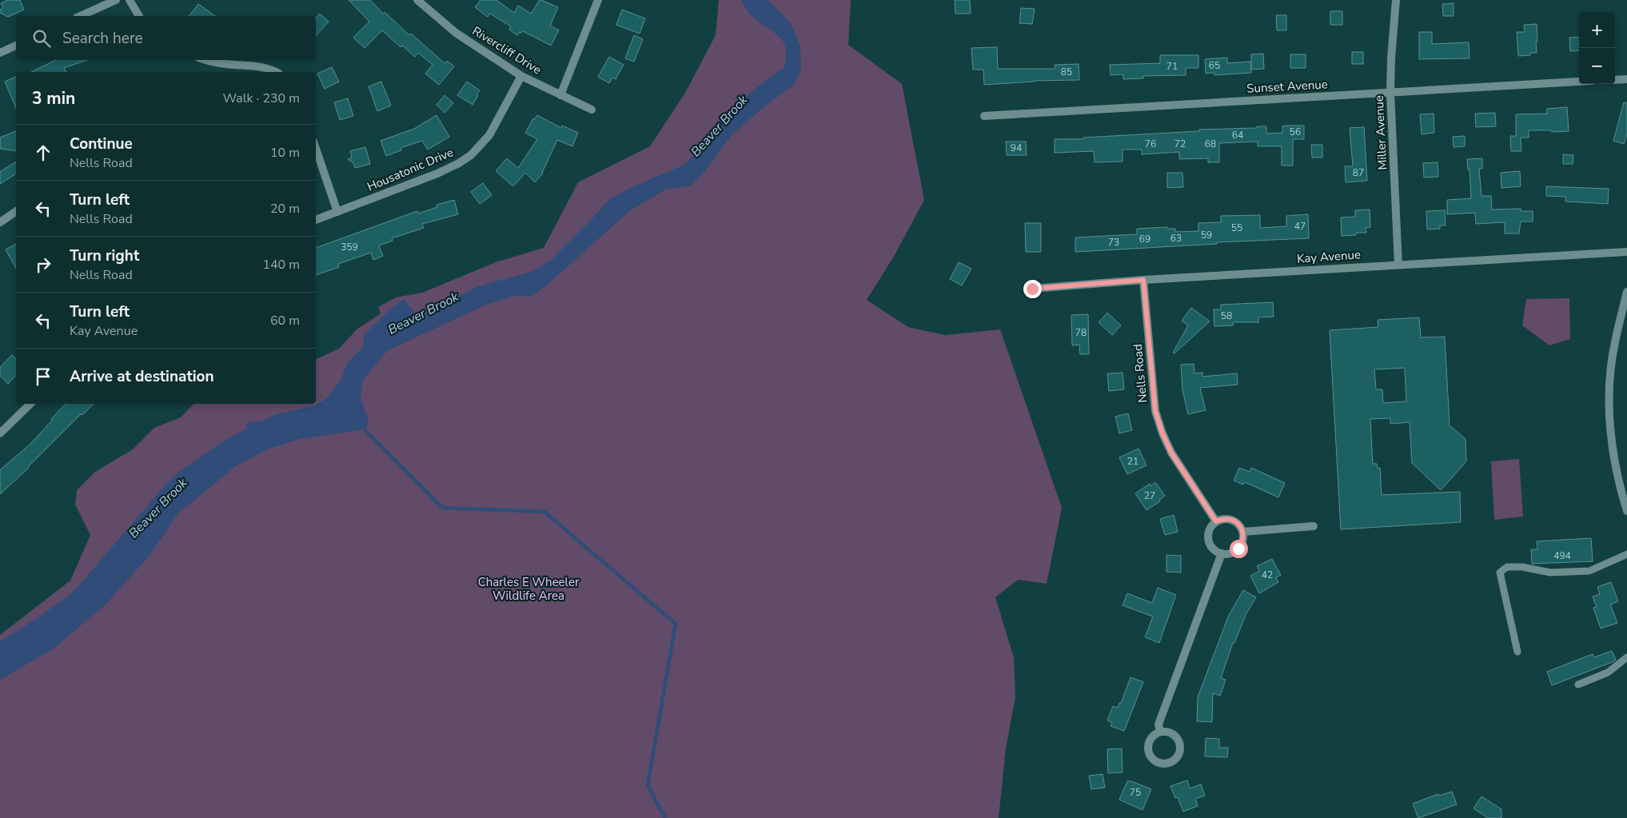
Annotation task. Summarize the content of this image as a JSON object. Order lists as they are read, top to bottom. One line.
{"streets":{"street":["Rivercliff Drive","Sunset Avenue","Miller Avenue","Housatonic Drive","Kay Avenue","Nells Road"]},"crossings":[["Rivercliff Drive","Housatonic Drive"],["Sunset Avenue","Miller Avenue"],["Miller Avenue","Kay Avenue"],["Kay Avenue","Nells Road"]],"water":["Beaver Brook"],"parks":["Charles E Wheeler Wildlife Area"],"house_numbers":["65","71","85","56","64","76","72","68","94","87","47","55","59","63","69","73","359","58","78","21","27","494","42","75"],"page":{"map_buttons":["+","−"],"search":"Search here","heading":["3 min","Walk · 230 m"],"list":[["Continue","Nells Road","10 m"],["Turn left","Nells Road","20 m"],["Turn right","Nells Road","140 m"],["Turn left","Kay Avenue","60 m"],"Arrive at destination"]}}
